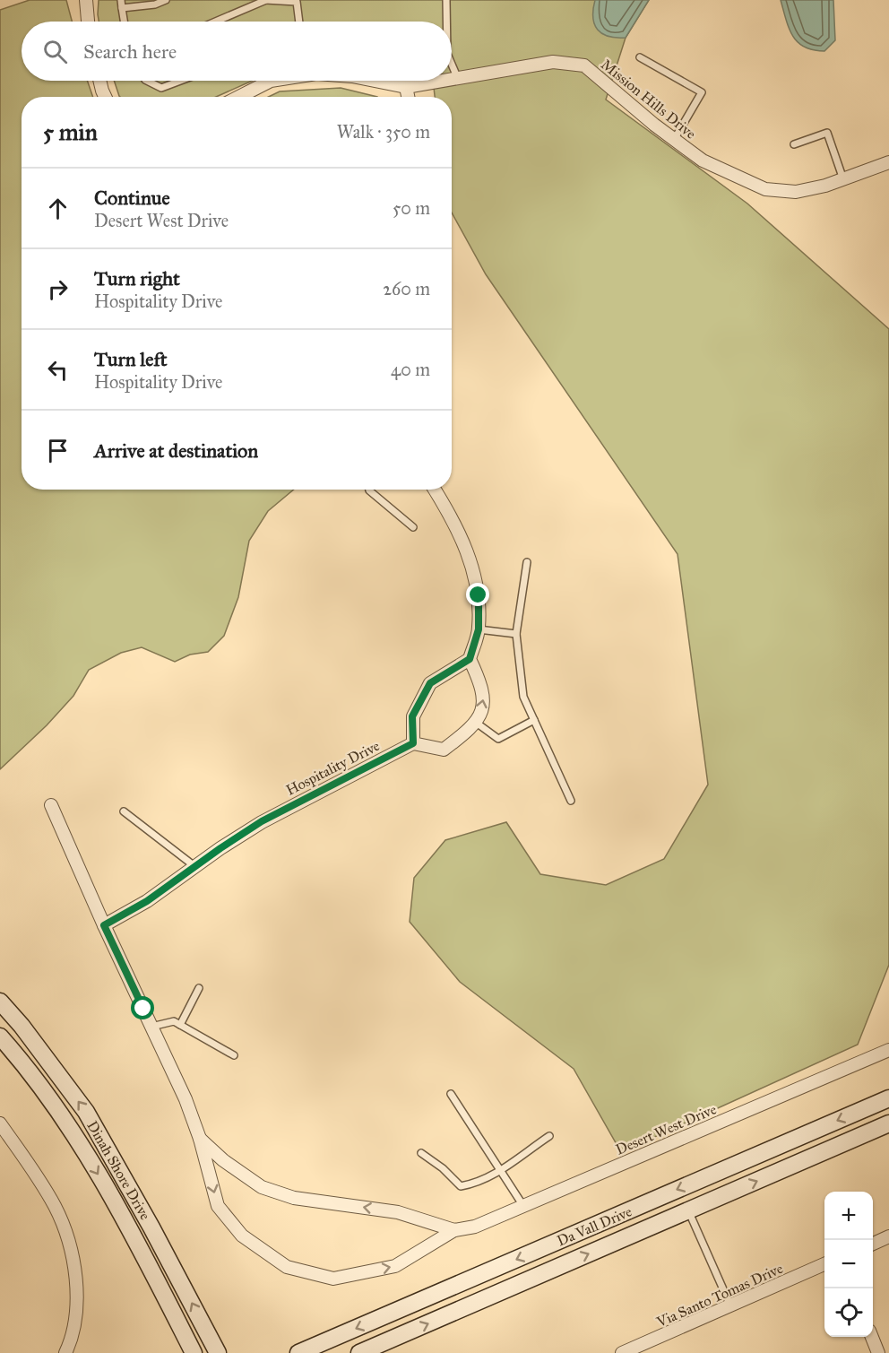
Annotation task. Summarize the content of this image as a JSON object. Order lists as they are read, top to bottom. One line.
{"streets":{"main road":["Dinah Shore Drive","Da Vall Drive"],"street":["Mission Hills Drive","Hospitality Drive","Desert West Drive","Via Santo Tomas Drive"]},"crossings":[["Hospitality Drive","Desert West Drive"]],"page":{"search":"Search here","heading":["5 min","Walk · 350 m"],"list":[["Continue","Desert West Drive","50 m"],["Turn right","Hospitality Drive","260 m"],["Turn left","Hospitality Drive","40 m"],"Arrive at destination"],"map_buttons":["+","−"]}}
